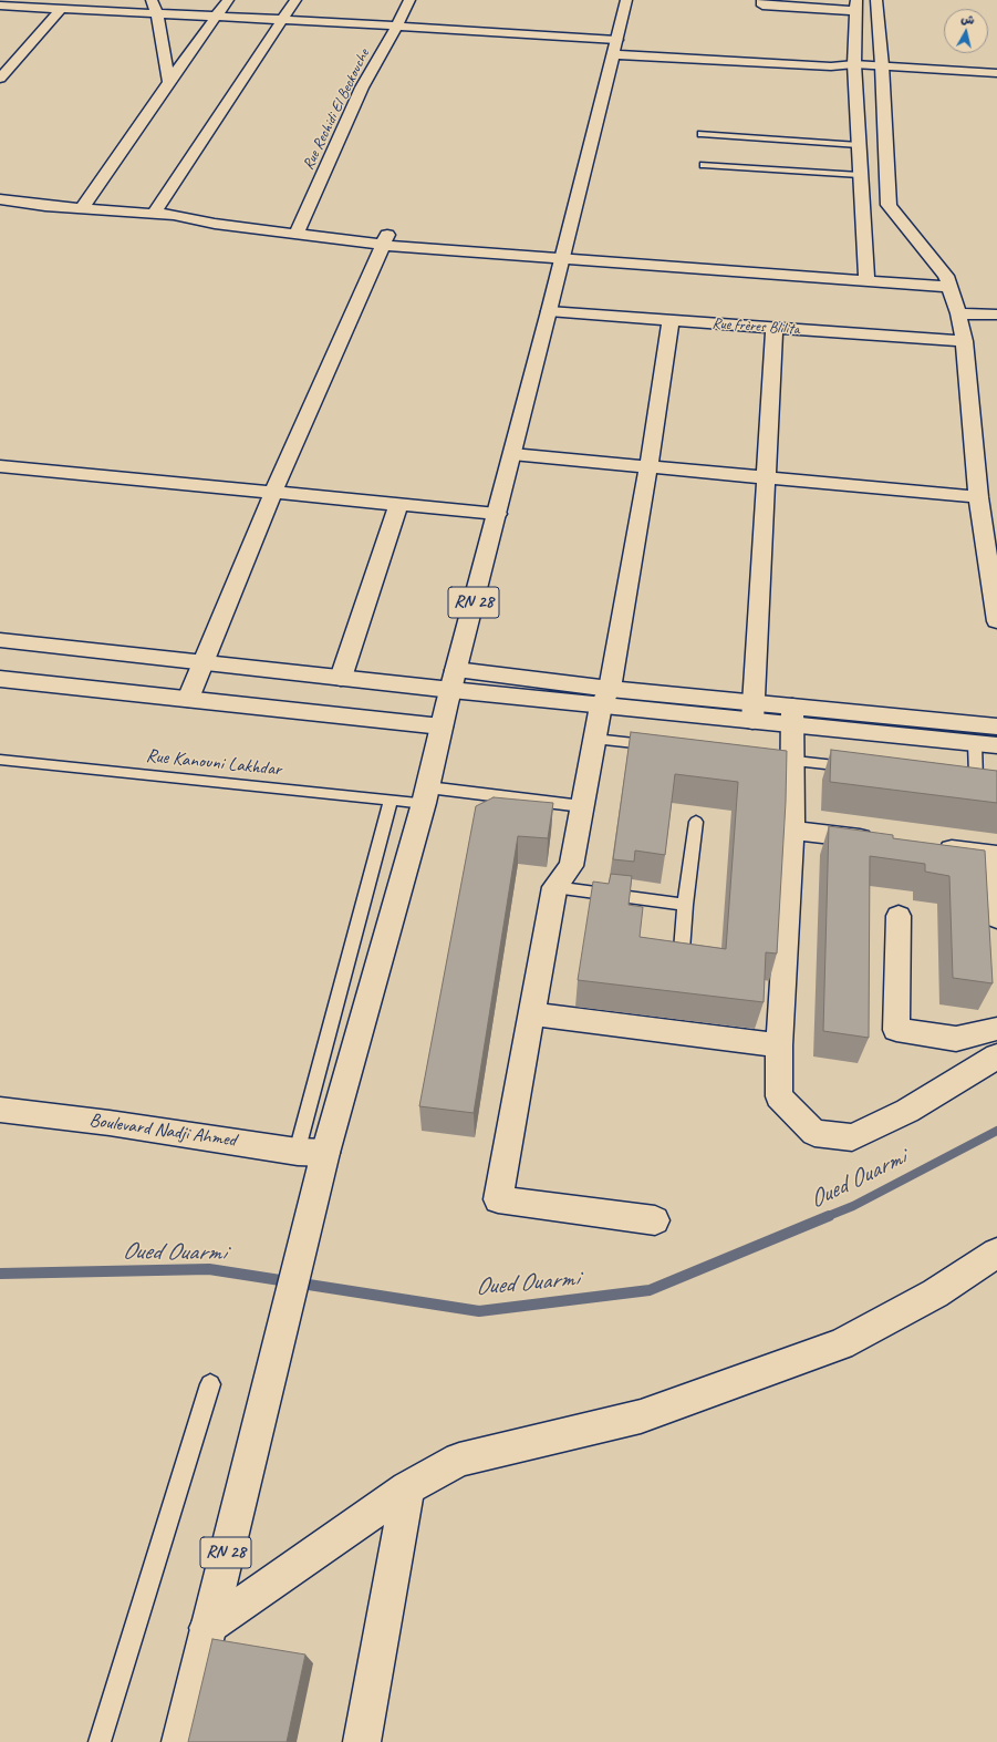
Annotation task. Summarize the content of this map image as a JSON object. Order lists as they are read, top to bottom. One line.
{"streets":{"street":["Rue Rechidi El Beckouche","Rue frères Blilita","RN 28","Boulevard Nadji Ahmed"],"lane":["Rue Kanouni Lakhdar"]},"crossings":[["Rue frères Blilita","RN 28"],["RN 28","Rue Kanouni Lakhdar"],["RN 28","Boulevard Nadji Ahmed"]],"water":["Oued Ouarmi"],"north":"top"}
